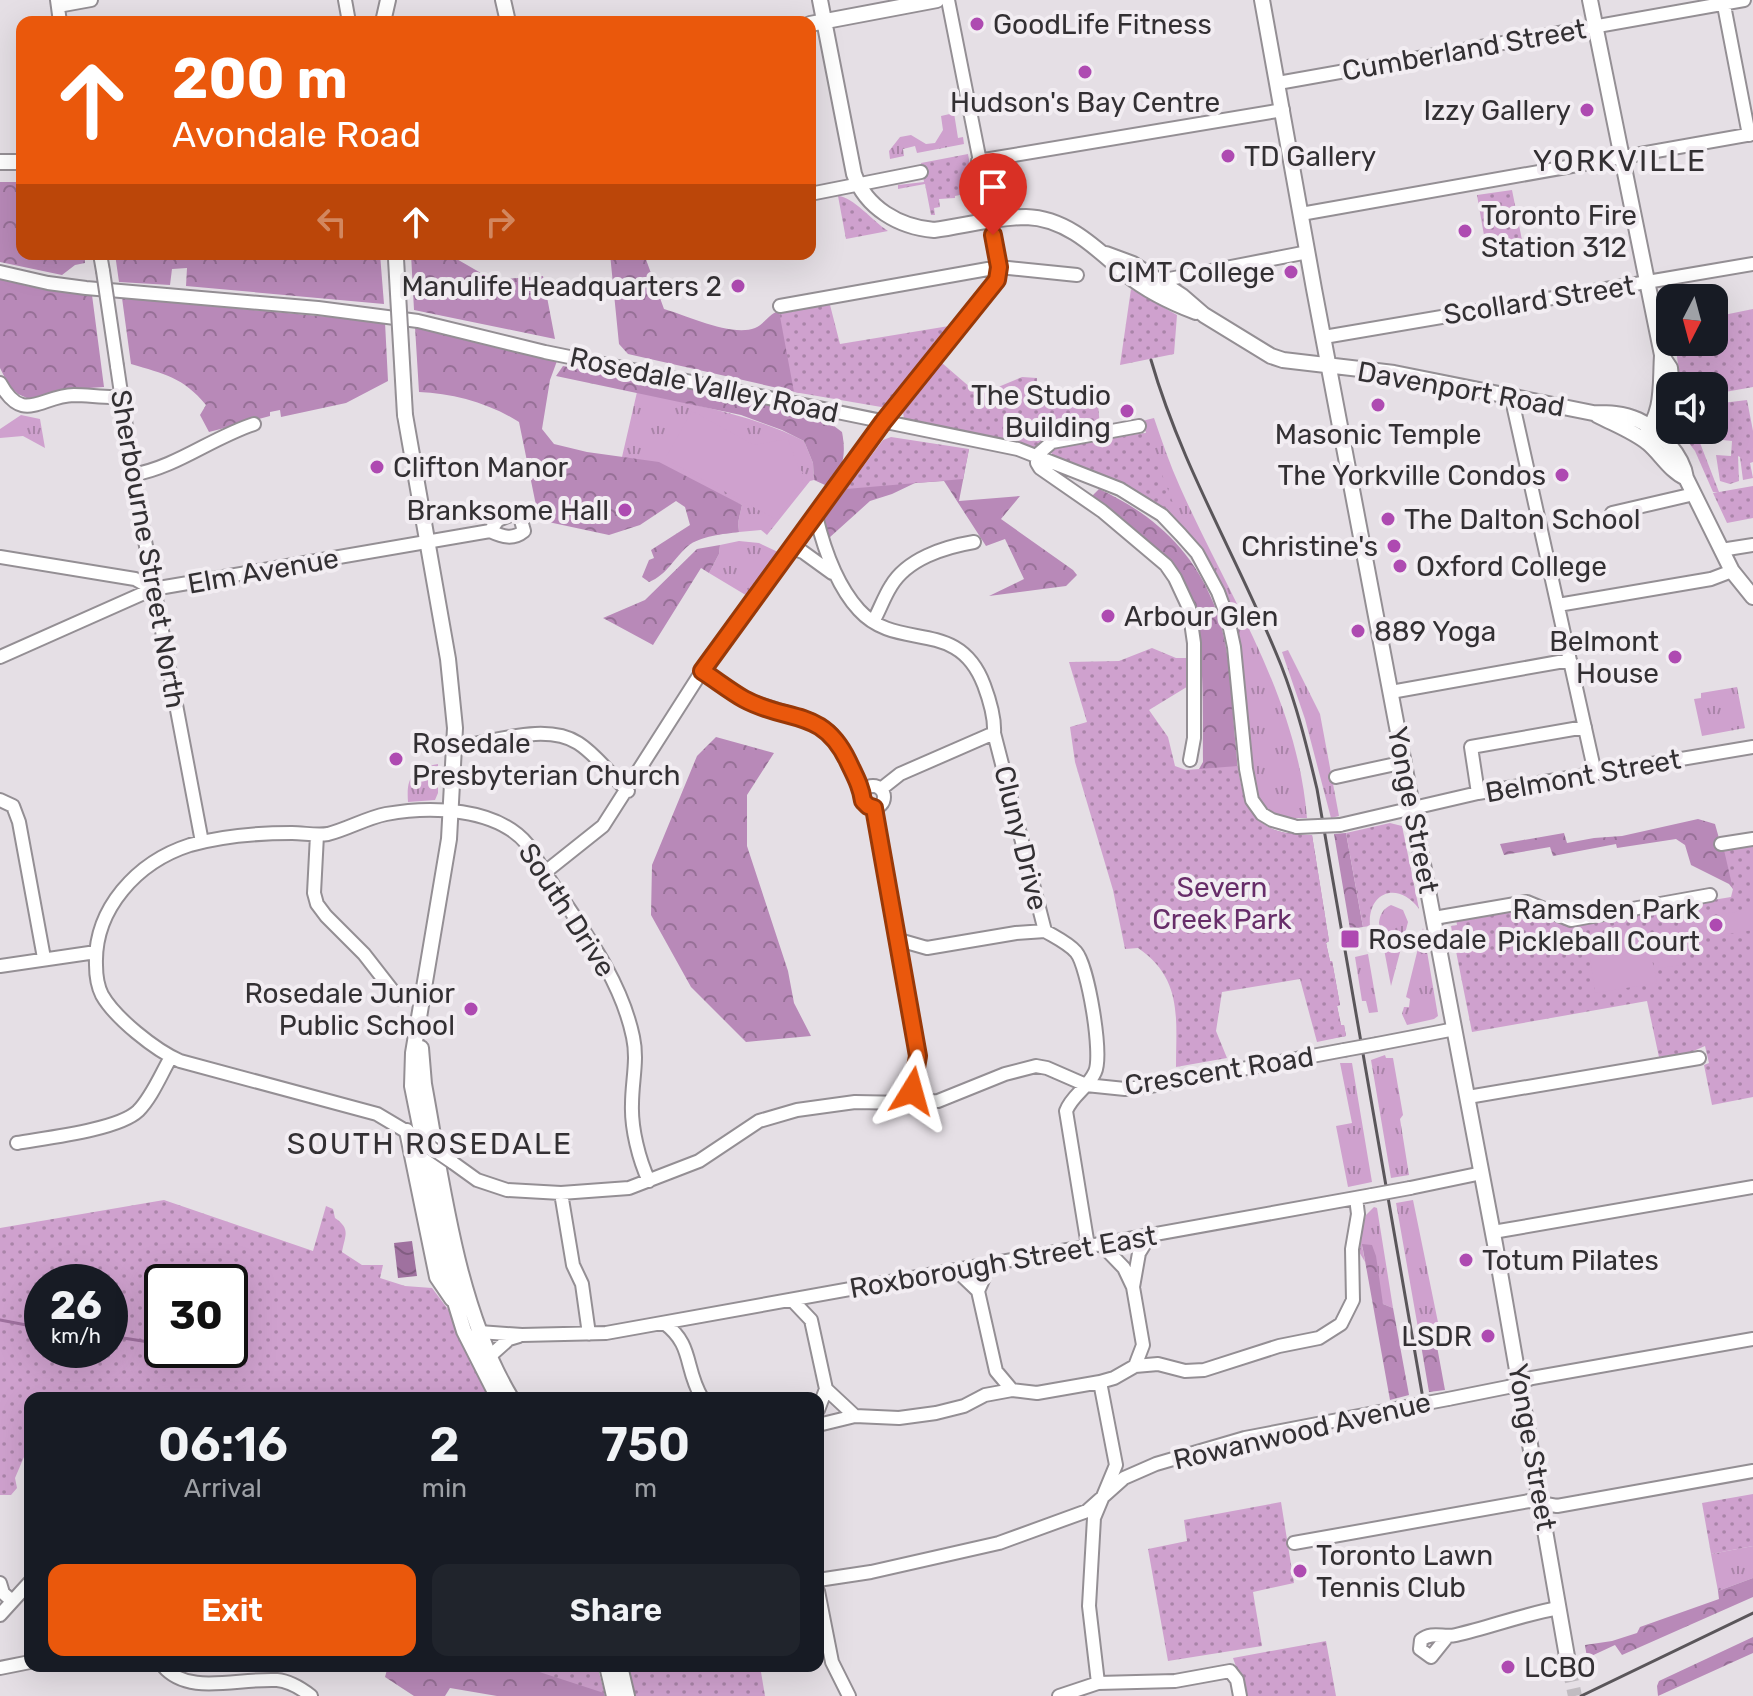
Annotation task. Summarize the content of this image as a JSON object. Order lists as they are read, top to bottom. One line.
{"streets":{"main road":["Davenport Road","Yonge Street"],"street":["Cumberland Street","Scollard Street","Rosedale Valley Road","Sherbourne Street North","Elm Avenue","Belmont Street","Cluny Drive","South Drive","Crescent Road","Roxborough Street East","Rowanwood Avenue"]},"crossings":[["Cumberland Street","Yonge Street"],["Scollard Street","Yonge Street"],["Rosedale Valley Road","Belmont Street"],["Davenport Road","Yonge Street"],["Sherbourne Street North","Elm Avenue"],["Sherbourne Street North","South Drive"],["Belmont Street","Yonge Street"],["Yonge Street","Crescent Road"],["Yonge Street","Roxborough Street East"],["Yonge Street","Rowanwood Avenue"],["Cluny Drive","Crescent Road"],["Cluny Drive","Roxborough Street East"],["South Drive","Crescent Road"]],"districts":["YORKVILLE","SOUTH ROSEDALE"],"parks":["Severn Creek Park"],"places":{"other":["GoodLife Fitness","Hudson's Bay Centre","Izzy Gallery","TD Gallery","Toronto Fire Station 312","CIMT College","Manulife Headquarters 2","Masonic Temple","The Studio Building","Clifton Manor","The Yorkville Condos","Branksome Hall","The Dalton School","Christine's","Oxford College","Arbour Glen","889 Yoga","Belmont House","Rosedale Presbyterian Church","Ramsden Park Pickleball Court","Rosedale Junior Public School","Totum Pilates","LSDR","Toronto Lawn Tennis Club","LCBO"],"transit":["Rosedale"]},"north":"bottom","page":{"turn":["200 m","Avondale Road"],"speed":"26 km/h","limit":"30","eta":["06:16","Arrival","2","min","750","m"],"buttons":["Exit","Share"]}}
